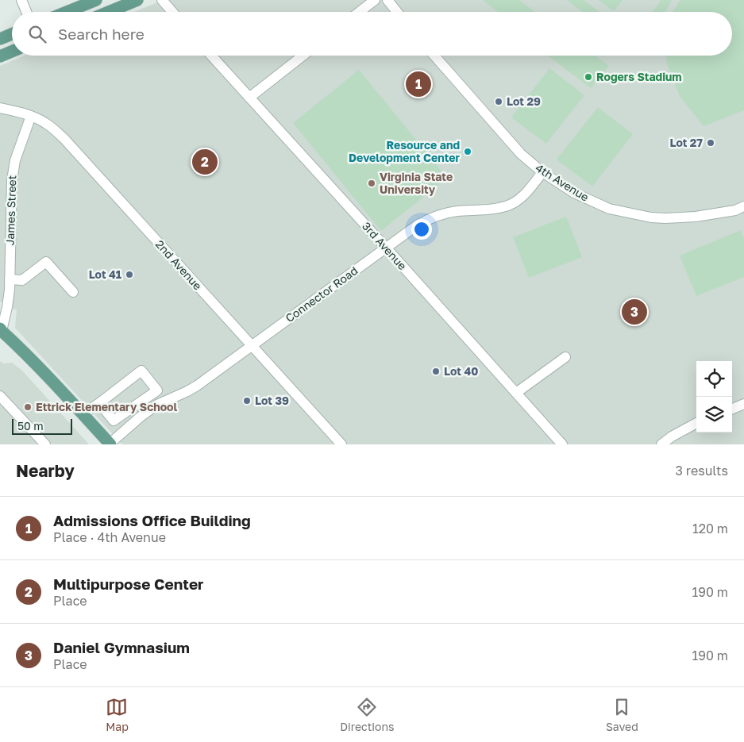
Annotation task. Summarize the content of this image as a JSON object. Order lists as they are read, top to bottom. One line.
{"streets":{"street":["4th Avenue","James Street","3rd Avenue","2nd Avenue","Connector Road"]},"crossings":[["4th Avenue","Connector Road"],["James Street","2nd Avenue"],["3rd Avenue","Connector Road"],["2nd Avenue","Connector Road"]],"places":["Rogers Stadium","Lot 29","Lot 27","Resource and Development Center","Virginia State University","Lot 41","Lot 40","Lot 39","Ettrick Elementary School"],"scale_bar":"50 m","page":{"search":"Search here","pins":["1","2","3"],"scale":"50 m","heading":["Nearby","3 results"],"list":[{"mark":"1","name":"Admissions Office Building","note":"Place · 4th Avenue","value":"120 m"},{"mark":"2","name":"Multipurpose Center","note":"Place","value":"190 m"},{"mark":"3","name":"Daniel Gymnasium","note":"Place","value":"190 m"}],"nav":["Map","Directions","Saved"]}}
